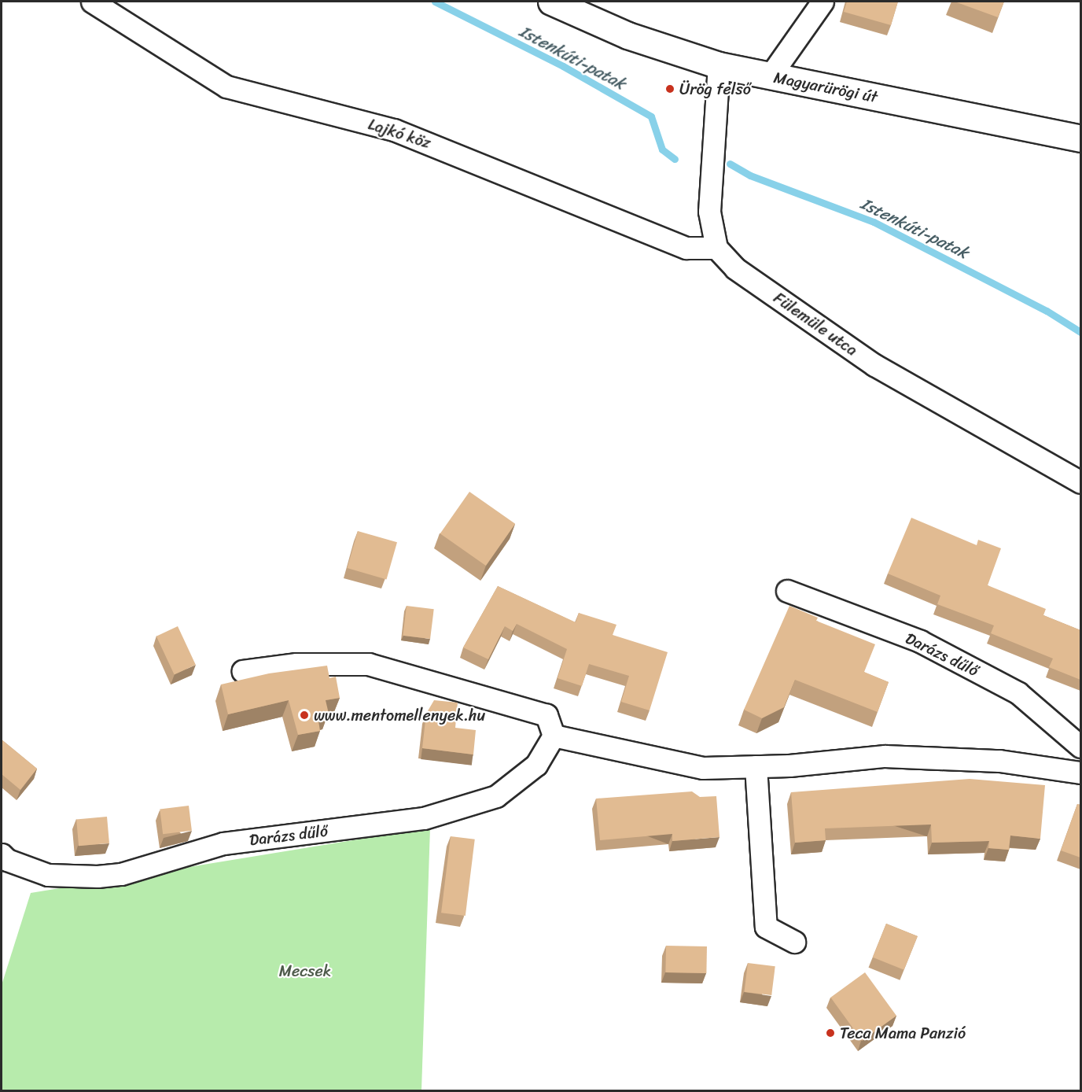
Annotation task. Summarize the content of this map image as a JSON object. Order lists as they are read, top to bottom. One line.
{"streets":{"main road":["Magyarürögi út"],"street":["Lajkó köz","Fülemüle utca","Darázs dűlő"]},"crossings":[["Lajkó köz","Fülemüle utca"]],"water":["Istenkúti-patak"],"parks":["Mecsek"],"places":["Ürög felső","www.mentomellenyek.hu","Teca Mama Panzió"]}
